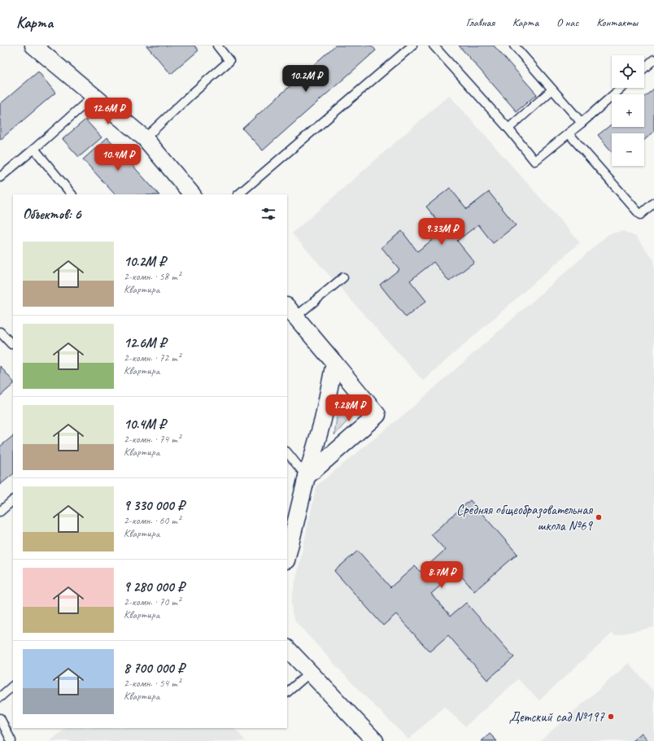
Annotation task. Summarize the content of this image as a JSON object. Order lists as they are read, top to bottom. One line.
{"places":["Средняя общеобразовательная школа №69","Детский сад №197"],"page":{"header":"Карта","nav":["Главная","Карта","О нас","Контакты"],"map_buttons":["+","−"],"price":["10.2M ₽","12.6M ₽","10.4M ₽","9.33M ₽","9.28M ₽","8.7M ₽"],"heading":"Объектов: 6","list":[{"name":"10.2M ₽","note":"2-комн. · 58 m² · Квартира"},{"name":"12.6M ₽","note":"2-комн. · 72 m² · Квартира"},{"name":"10.4M ₽","note":"2-комн. · 74 m² · Квартира"},{"name":"9 330 000 ₽","note":"2-комн. · 60 m² · Квартира"},{"name":"9 280 000 ₽","note":"2-комн. · 70 m² · Квартира"},{"name":"8 700 000 ₽","note":"2-комн. · 54 m² · Квартира"}]}}
